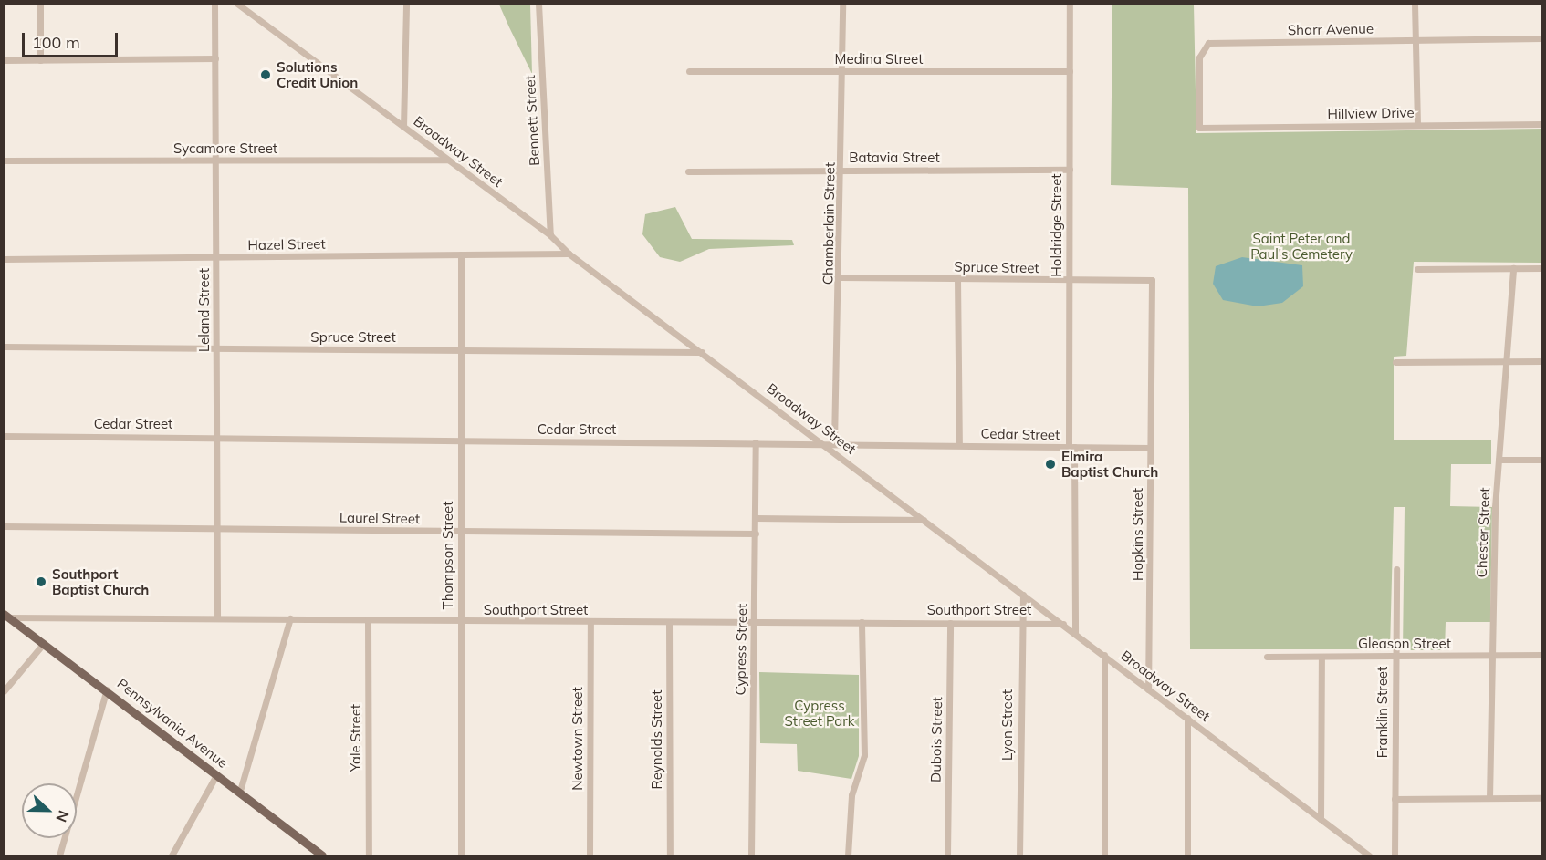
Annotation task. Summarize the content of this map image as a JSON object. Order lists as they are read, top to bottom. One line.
{"streets":{"main road":["Pennsylvania Avenue"],"street":["Sharr Avenue","Medina Street","Hillview Drive","Bennett Street","Sycamore Street","Broadway Street","Batavia Street","Chamberlain Street","Holdridge Street","Hazel Street","Spruce Street","Leland Street","Cedar Street","Laurel Street","Chester Street","Hopkins Street","Thompson Street","Southport Street","Gleason Street","Cypress Street","Franklin Street","Lyon Street","Yale Street","Newtown Street","Reynolds Street","Dubois Street"]},"crossings":[["Sharr Avenue","Hillview Drive"],["Medina Street","Chamberlain Street"],["Medina Street","Holdridge Street"],["Bennett Street","Broadway Street"],["Sycamore Street","Broadway Street"],["Sycamore Street","Leland Street"],["Broadway Street","Holdridge Street"],["Broadway Street","Hazel Street"],["Broadway Street","Spruce Street"],["Broadway Street","Cedar Street"],["Broadway Street","Hopkins Street"],["Broadway Street","Southport Street"],["Broadway Street","Lyon Street"],["Batavia Street","Chamberlain Street"],["Batavia Street","Holdridge Street"],["Chamberlain Street","Spruce Street"],["Chamberlain Street","Cedar Street"],["Holdridge Street","Spruce Street"],["Holdridge Street","Cedar Street"],["Hazel Street","Leland Street"],["Hazel Street","Thompson Street"],["Spruce Street","Leland Street"],["Spruce Street","Hopkins Street"],["Spruce Street","Thompson Street"],["Leland Street","Cedar Street"],["Leland Street","Laurel Street"],["Leland Street","Southport Street"],["Cedar Street","Hopkins Street"],["Cedar Street","Thompson Street"],["Cedar Street","Cypress Street"],["Laurel Street","Thompson Street"],["Laurel Street","Cypress Street"],["Chester Street","Gleason Street"],["Thompson Street","Southport Street"],["Southport Street","Cypress Street"],["Southport Street","Pennsylvania Avenue"],["Southport Street","Lyon Street"],["Southport Street","Yale Street"],["Southport Street","Newtown Street"],["Southport Street","Reynolds Street"],["Southport Street","Dubois Street"],["Gleason Street","Franklin Street"]],"parks":["Saint Peter and Paul's Cemetery","Cypress Street Park"],"places":["Solutions Credit Union","Elmira Baptist Church","Southport Baptist Church"],"scale_bar":"100 m","north":"right"}
